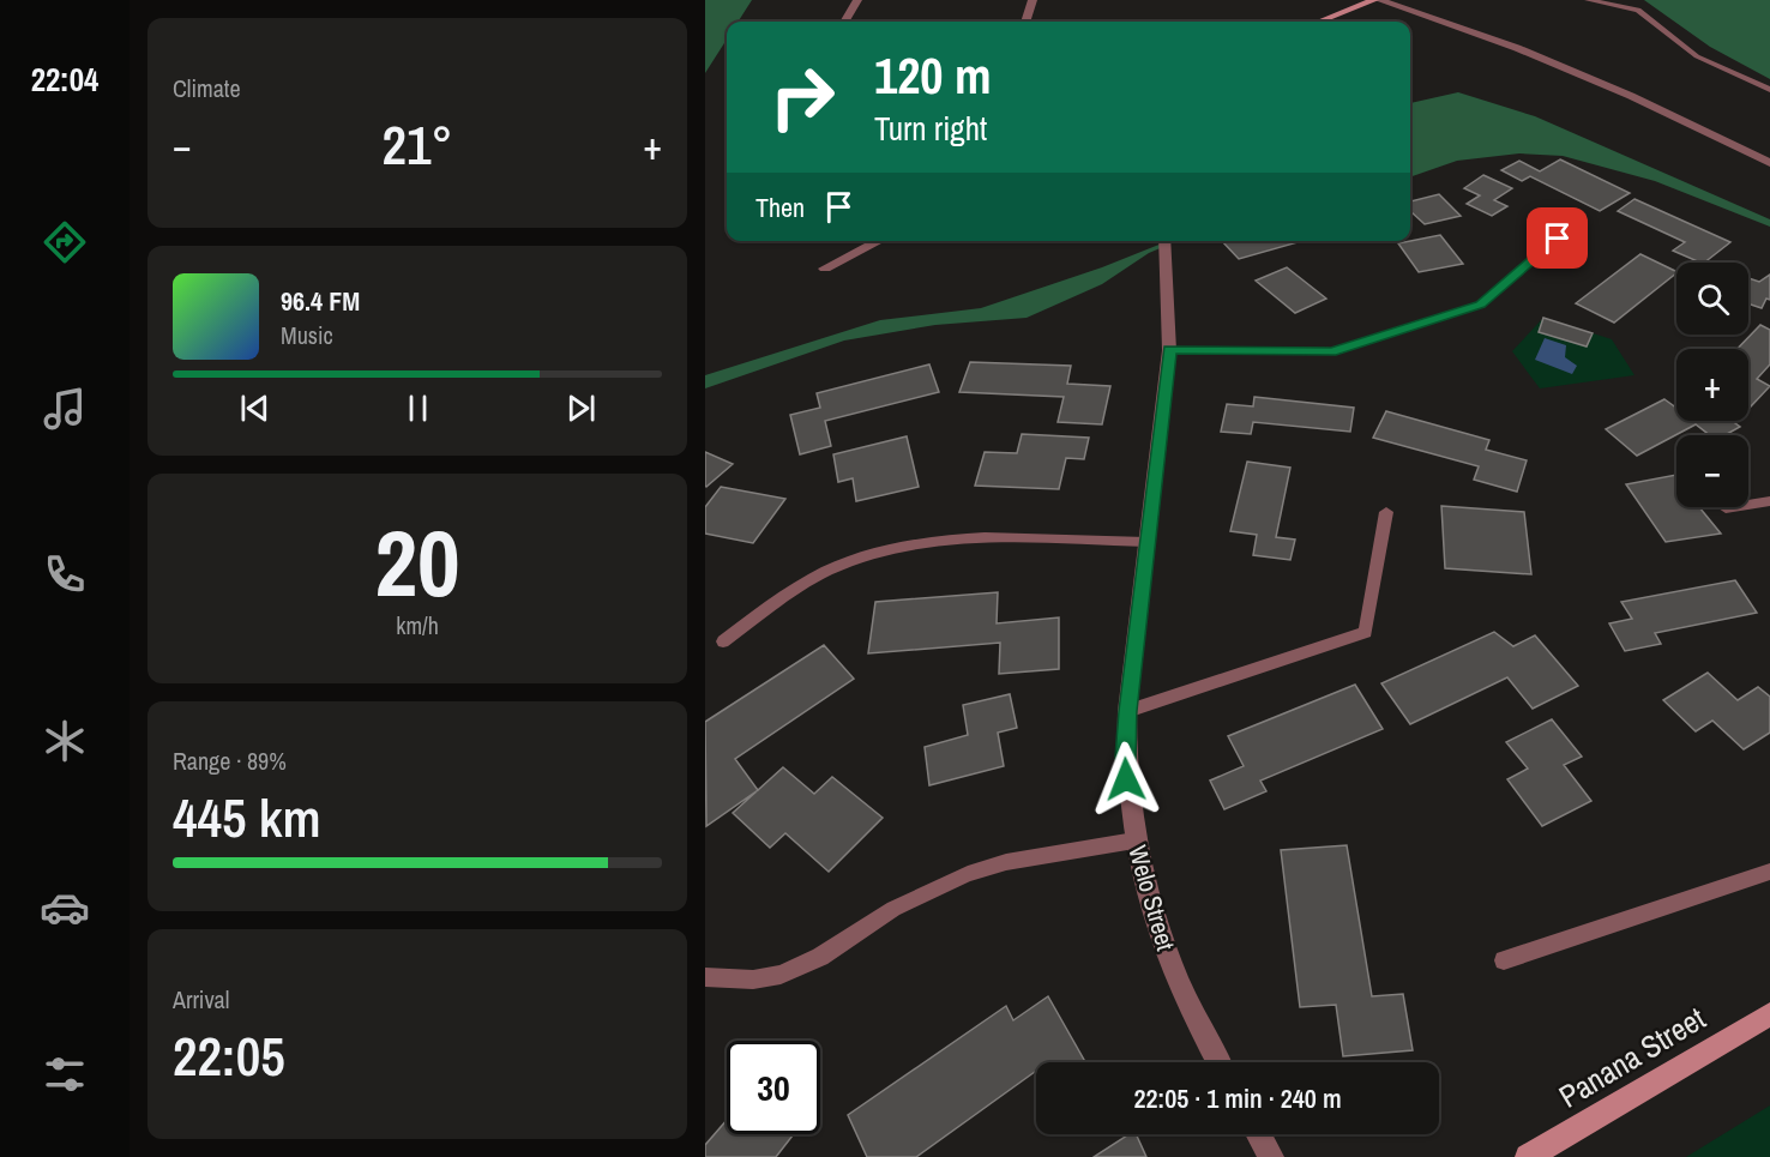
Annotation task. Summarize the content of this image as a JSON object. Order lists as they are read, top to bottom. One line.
{"streets":{"street":["Welo Street","Panana Street"]},"page":{"tabs":"22:04","tile":["Climate",["20","km/h"],["Range · 89%","445 km"],["Arrival","22:05"]],"turn":["120 m","Turn right"],"heat":["−","21°","+"],"then":"Then","map_buttons":["+","−"],"song":["96.4 FM","Music"],"limit":"30","trip":"22:05 · 1 min · 240 m"}}
